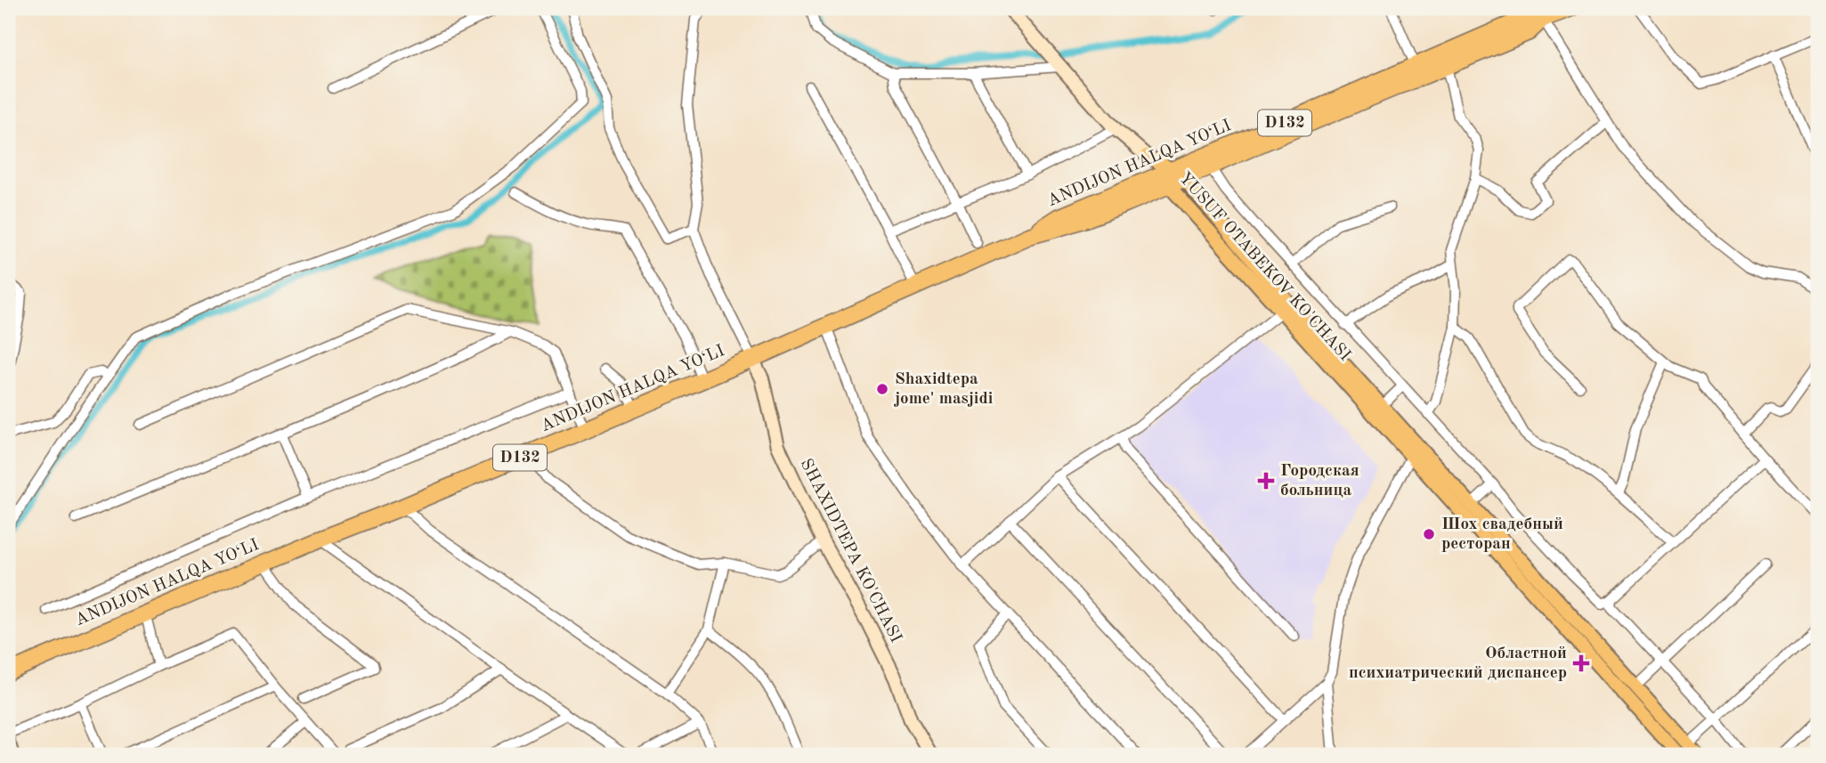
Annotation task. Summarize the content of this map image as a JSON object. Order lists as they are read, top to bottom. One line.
{"streets":{"highway":["D132","ANDIJON HALQA YO‘LI"],"main road":["YUSUF OTABEKOV KO'CHASI"],"street":["SHAXIDTEPA KO'CHASI"]},"crossings":[["ANDIJON HALQA YO‘LI","YUSUF OTABEKOV KO'CHASI"],["ANDIJON HALQA YO‘LI","SHAXIDTEPA KO'CHASI"]],"places":{"other":["Shaxidtepa jome' masjidi","Шох свадебный ресторан"],"health":["Городская больница","Областной психиатрический диспансер"]}}
